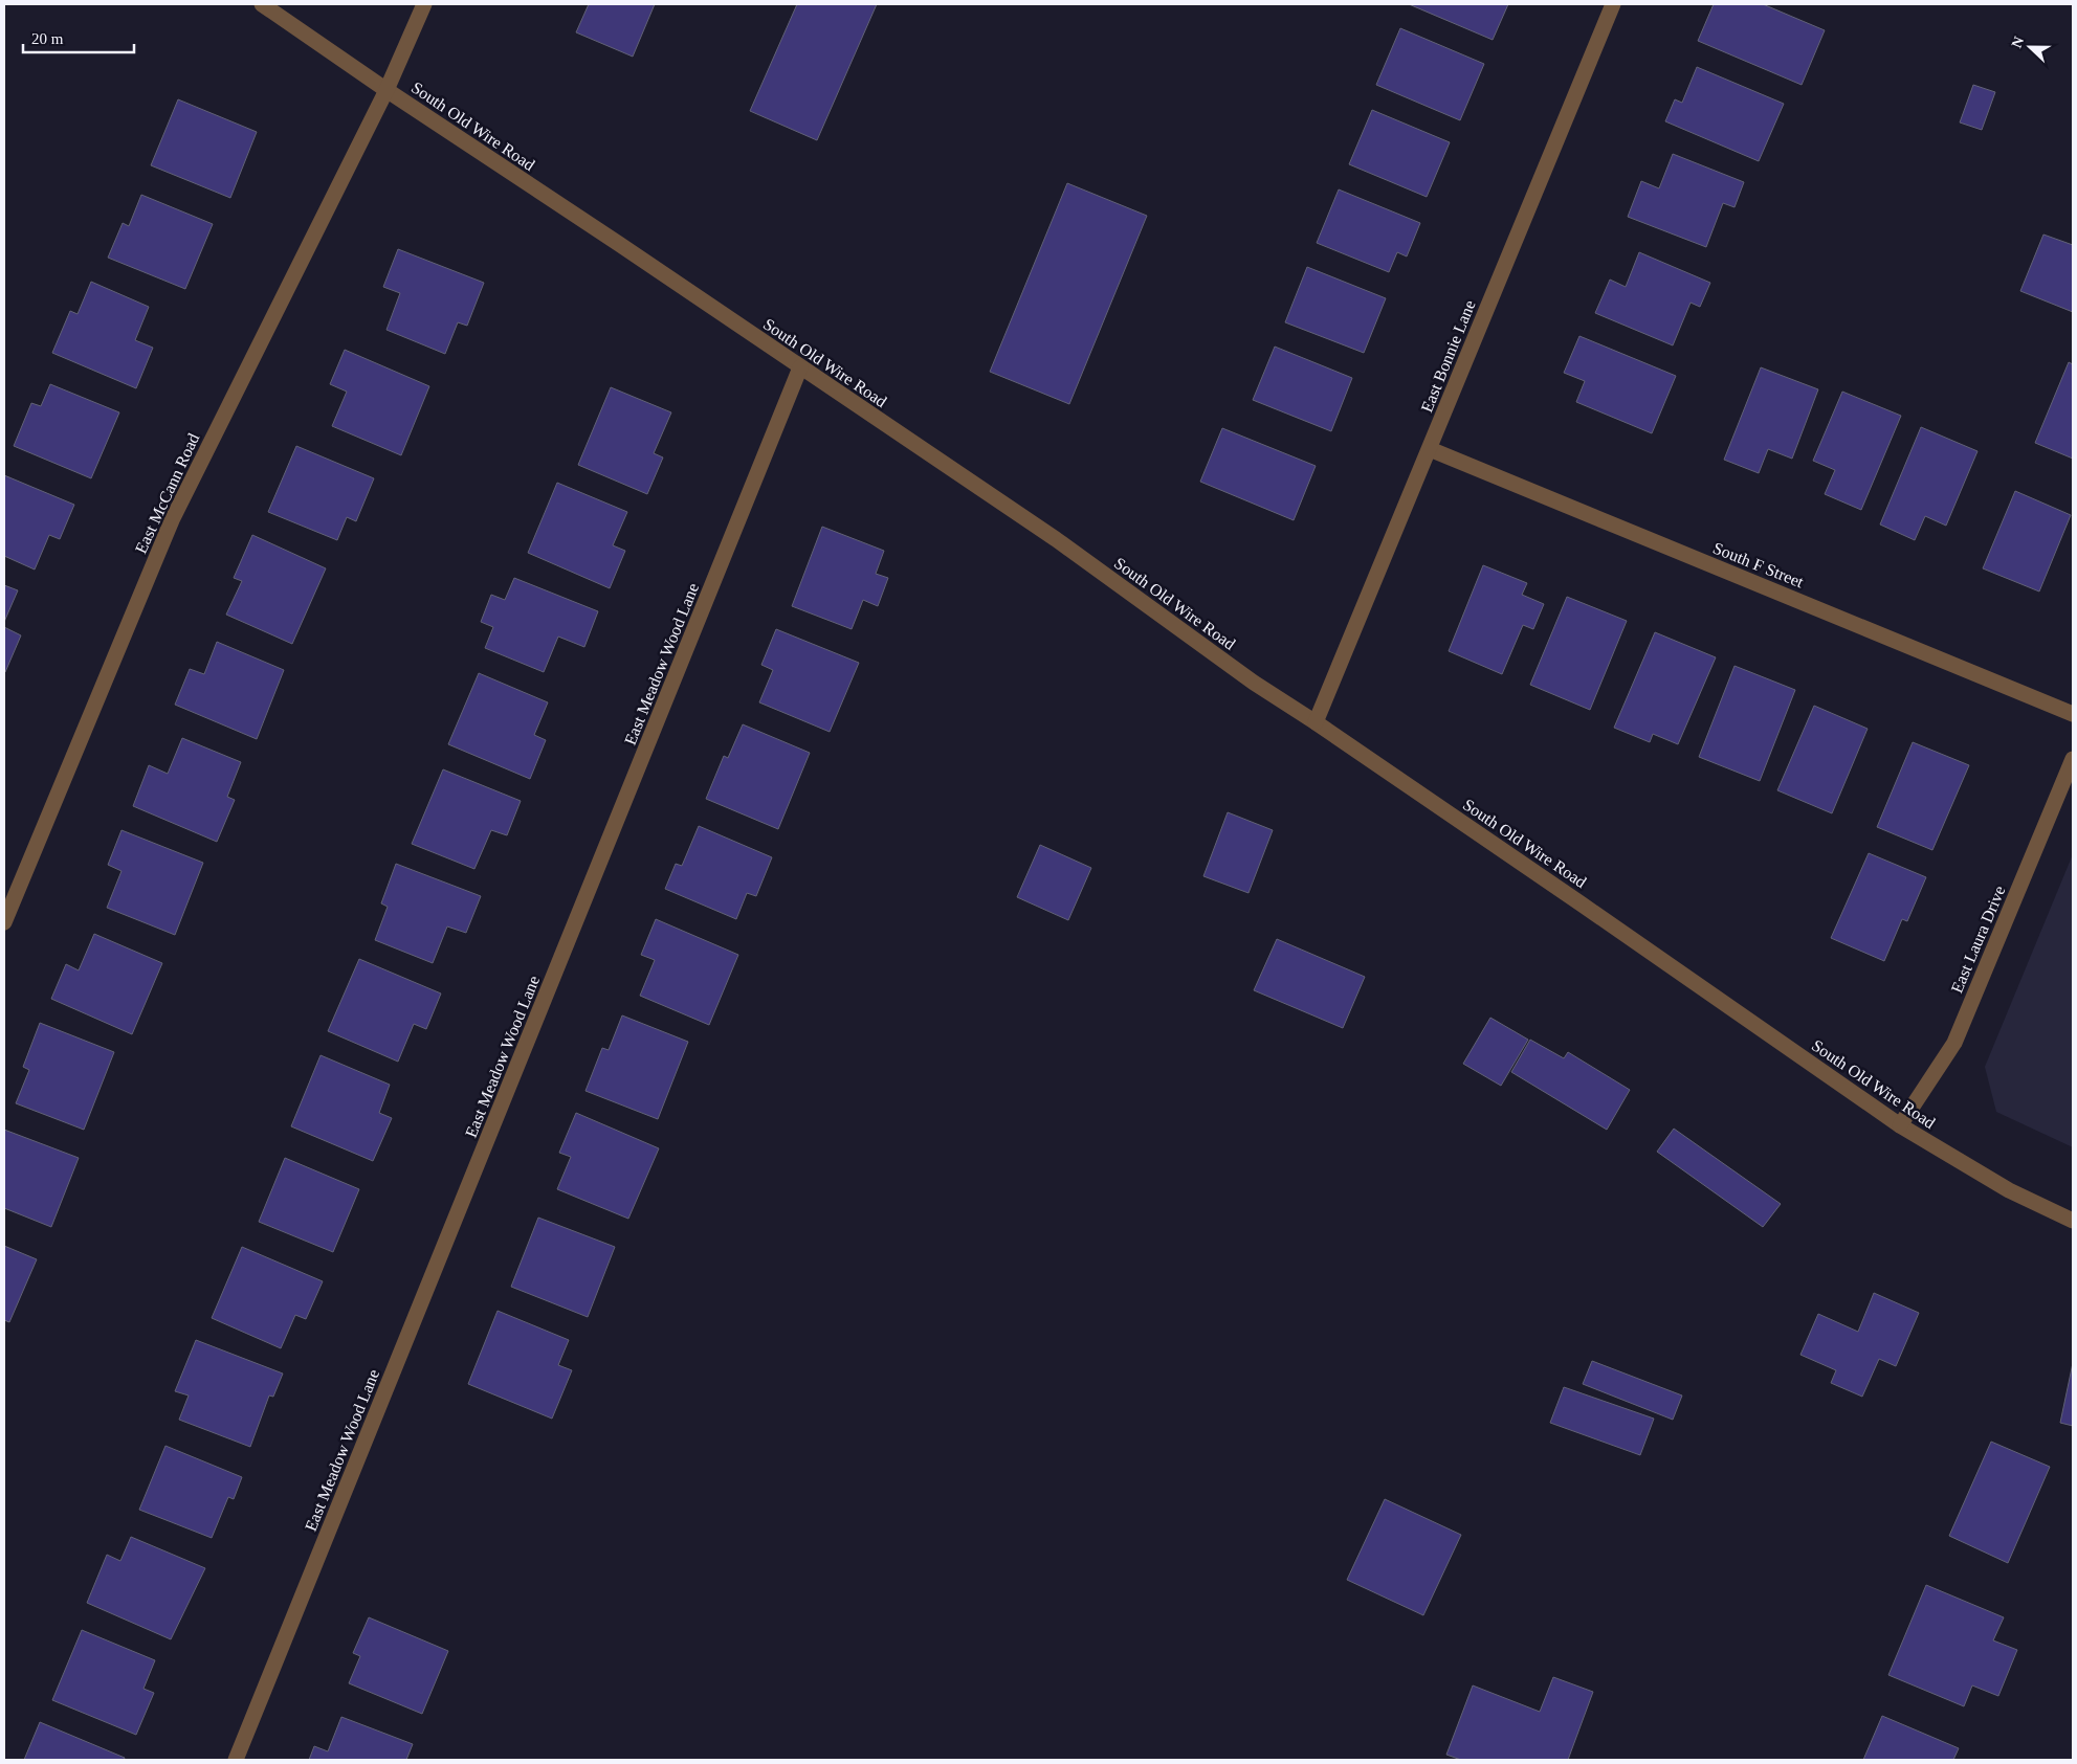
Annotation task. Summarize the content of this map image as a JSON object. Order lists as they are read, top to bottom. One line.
{"streets":{"street":["South Old Wire Road","East Bonnie Lane","East McCann Road","South F Street","East Meadow Wood Lane","East Laura Drive"]},"crossings":[["South Old Wire Road","East Bonnie Lane"],["South Old Wire Road","East McCann Road"],["South Old Wire Road","East Meadow Wood Lane"],["South Old Wire Road","East Laura Drive"],["East Bonnie Lane","South F Street"]],"scale_bar":"20 m","north":"left"}
